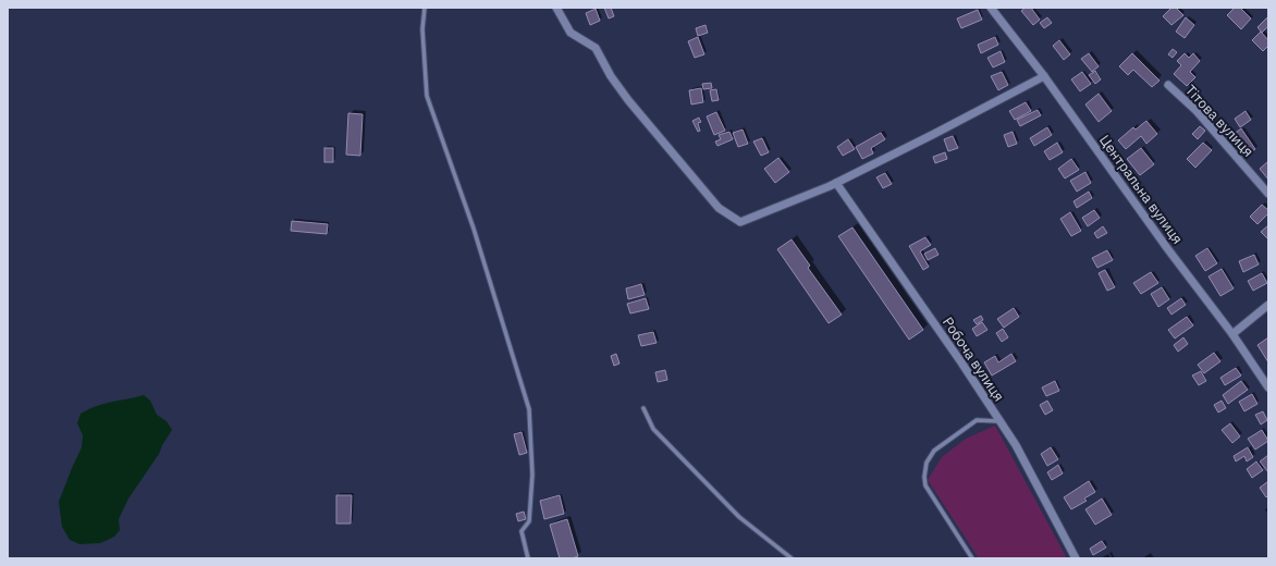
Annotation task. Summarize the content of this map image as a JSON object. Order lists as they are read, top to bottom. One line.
{"streets":{"street":["Тітова вулиця","Центральна вулиця","Робоча вулиця"]}}
